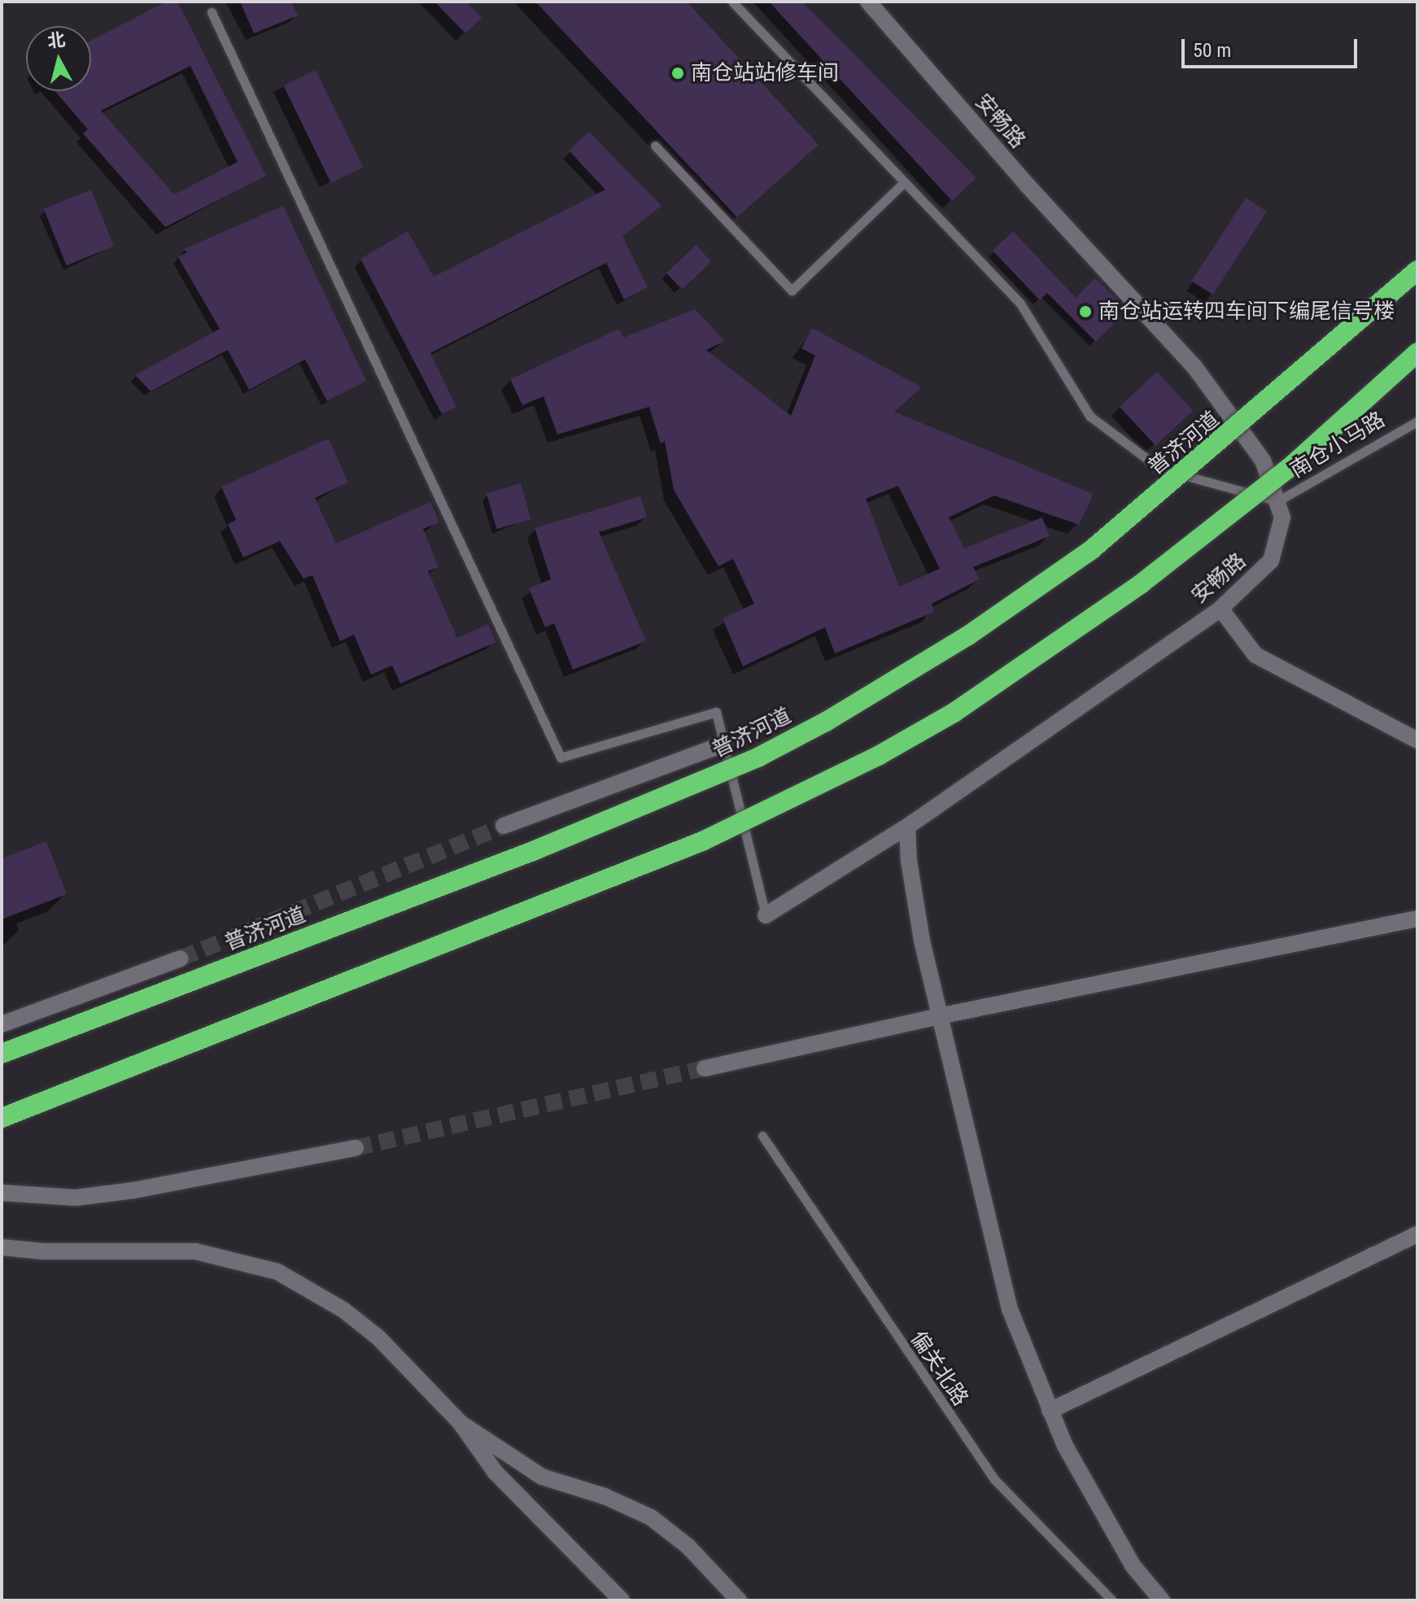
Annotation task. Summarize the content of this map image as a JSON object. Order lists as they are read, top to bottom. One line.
{"streets":{"highway":["普济河道"],"street":["安畅路"],"lane":["南仓小马路","偏关北路"]},"crossings":[["安畅路","南仓小马路"]],"places":["南仓站站修车间","南仓站运转四车间下编尾信号楼"],"scale_bar":"50 m","north":"top"}
